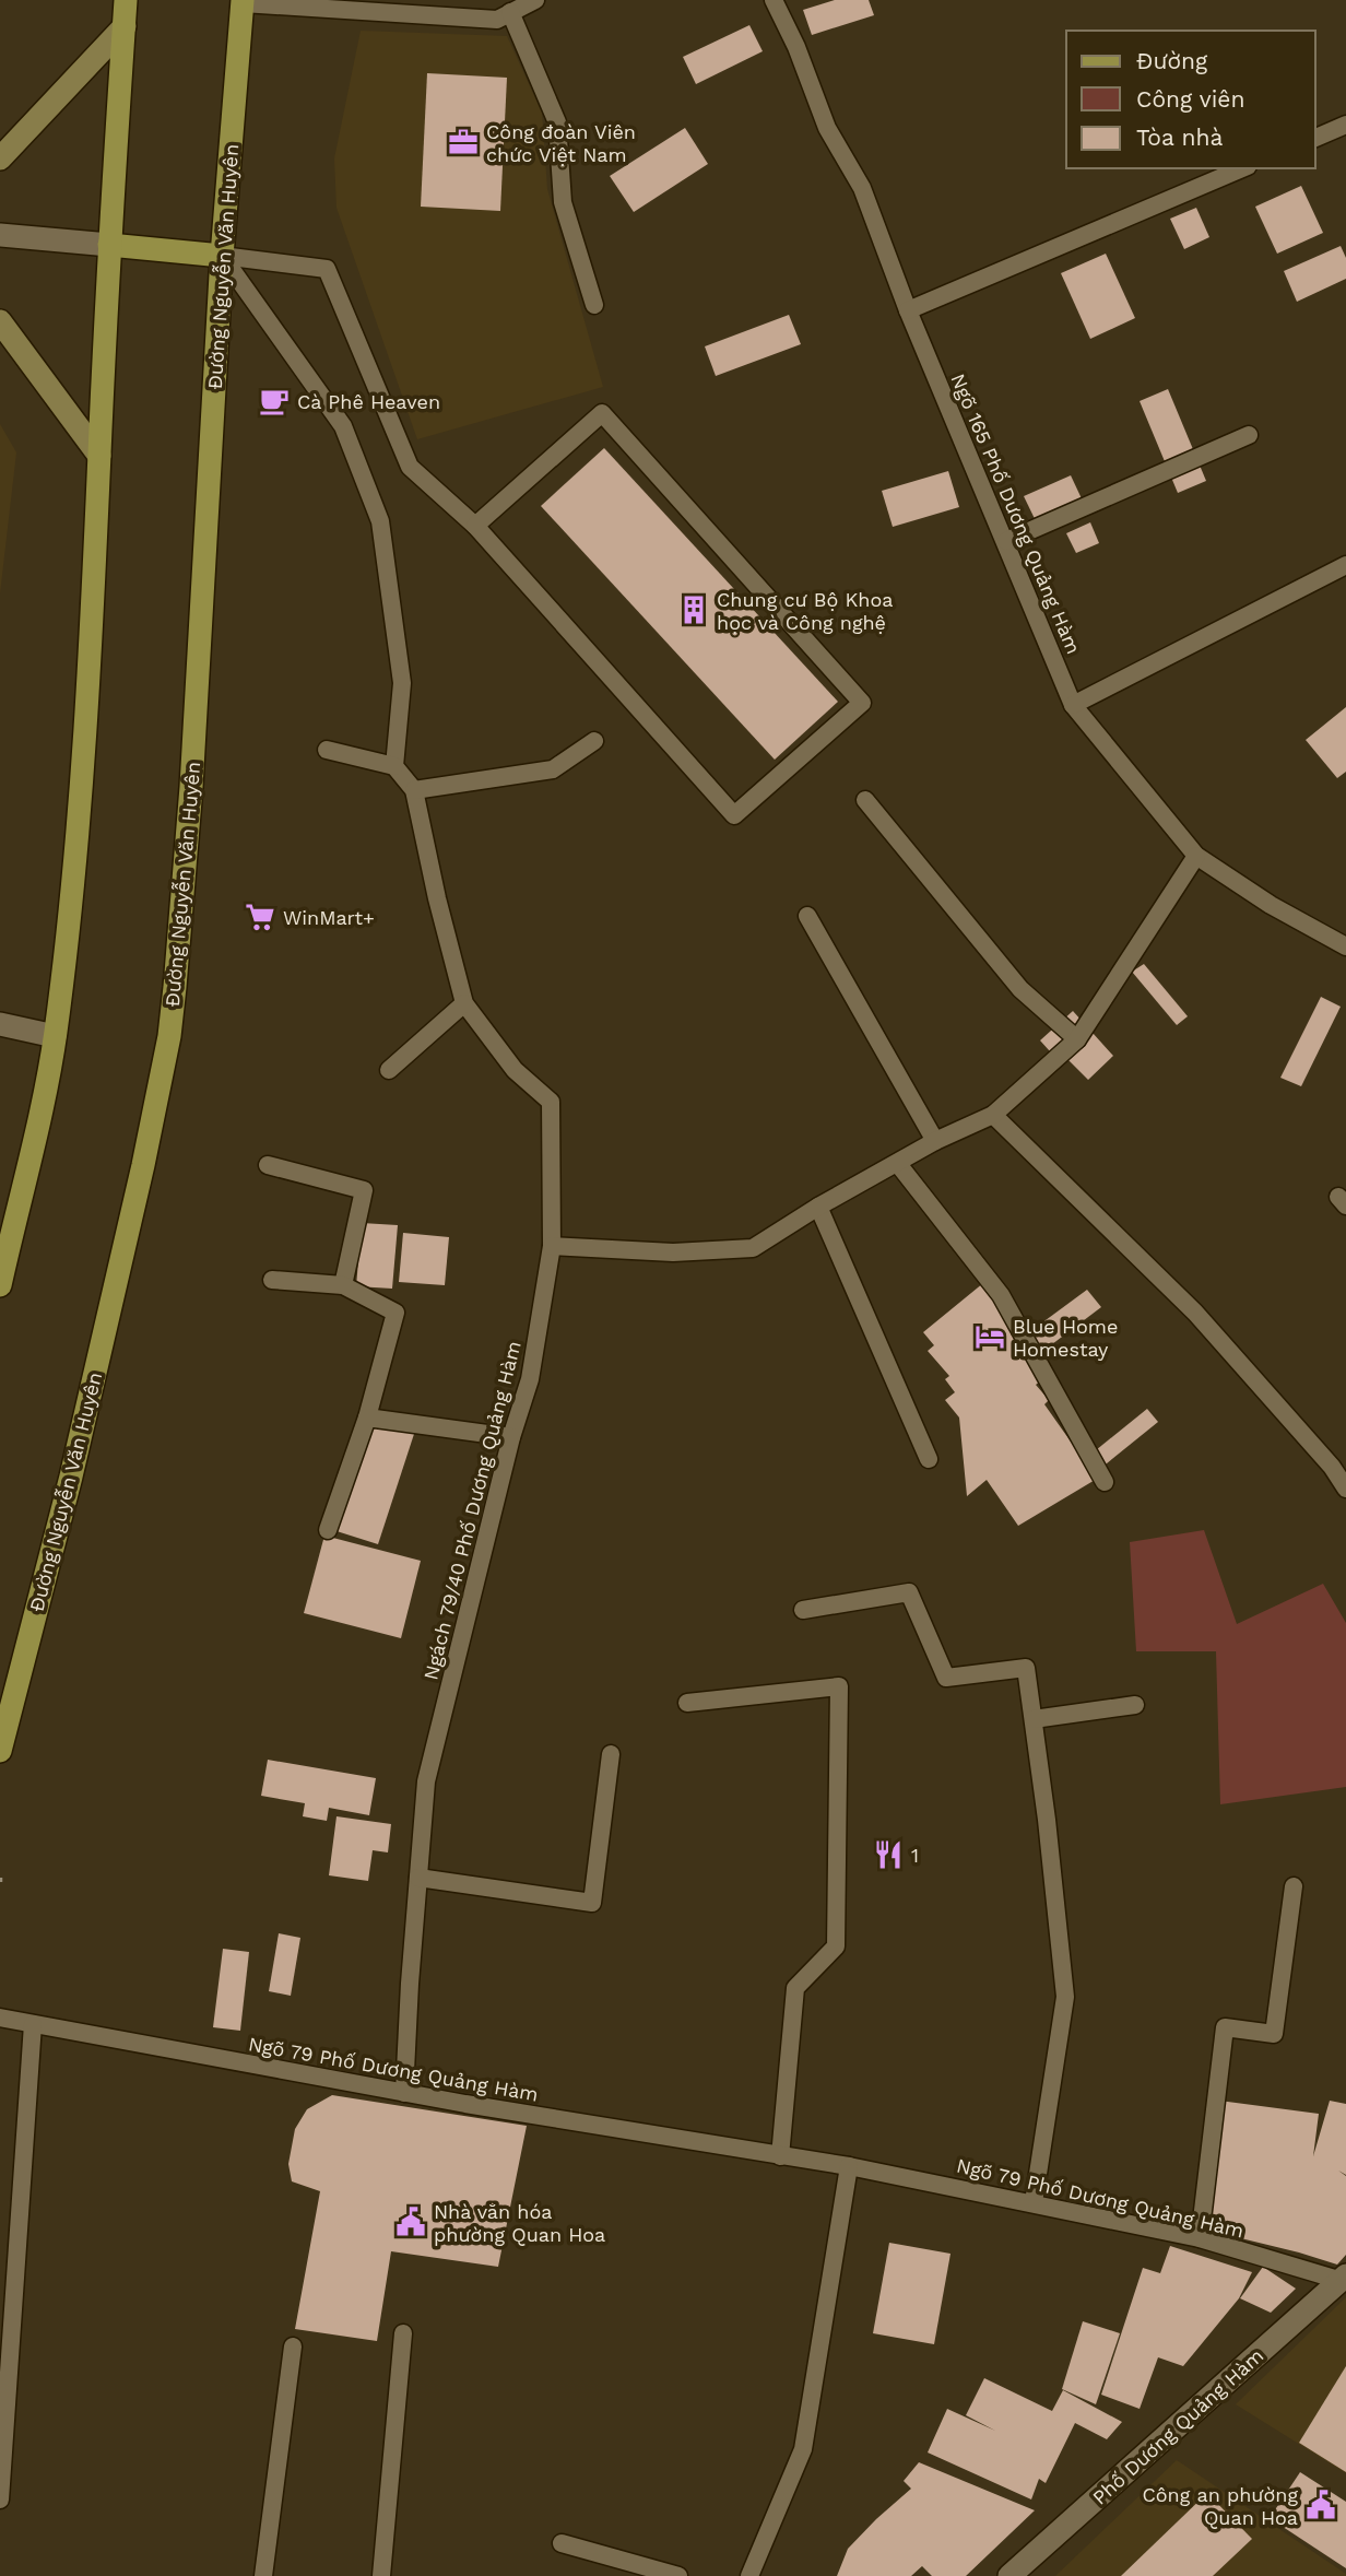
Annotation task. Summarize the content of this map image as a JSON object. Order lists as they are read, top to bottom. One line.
{"streets":{"main road":["Đường Nguyễn Văn Huyên"],"street":["Phố Dương Quảng Hàm"],"lane":["Ngõ 165 Phố Dương Quảng Hàm","Ngách 79/40 Phố Dương Quảng Hàm","Ngõ 79 Phố Dương Quảng Hàm"]},"crossings":[["Ngách 79/40 Phố Dương Quảng Hàm","Ngõ 79 Phố Dương Quảng Hàm"],["Ngõ 79 Phố Dương Quảng Hàm","Phố Dương Quảng Hàm"]],"places":{"office":["Công đoàn Viên chức Việt Nam"],"cafe":["Cà Phê Heaven"],"building":["Chung cư Bộ Khoa học và Công nghệ"],"supermarket":["WinMart+"],"hotel":["Blue Home Homestay"],"restaurant":["1"],"public building":["Nhà văn hóa phường Quan Hoa","Công an phường Quan Hoa"]},"legend":["Đường","Công viên","Tòa nhà"]}
